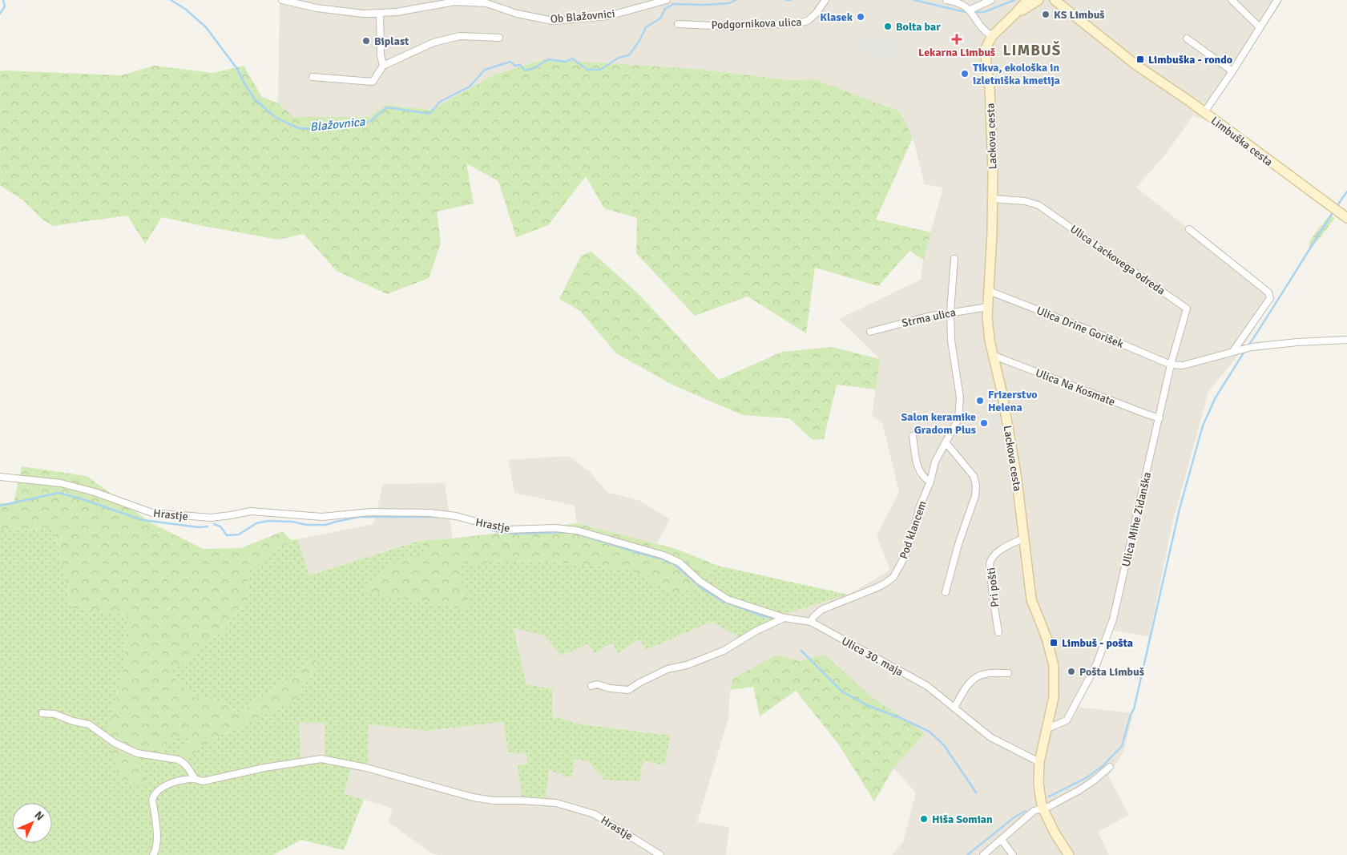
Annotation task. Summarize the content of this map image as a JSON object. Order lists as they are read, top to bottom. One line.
{"streets":{"street":["Ob Blažovnici","Podgornikova ulica","Lackova cesta","Limbuška cesta","Ulica Lackovega odreda","Strma ulica","Ulica Drine Gorišek","Ulica Na Kosmate","Hrastje","Ulica Mihe Zidanška","Pod klancem","Pri pošti","Ulica 30. maja"]},"crossings":[["Lackova cesta","Ulica Lackovega odreda"],["Lackova cesta","Strma ulica"],["Lackova cesta","Ulica Drine Gorišek"],["Lackova cesta","Ulica Na Kosmate"],["Lackova cesta","Ulica Mihe Zidanška"],["Lackova cesta","Pri pošti"],["Lackova cesta","Ulica 30. maja"],["Ulica Lackovega odreda","Ulica Drine Gorišek"],["Ulica Lackovega odreda","Ulica Mihe Zidanška"],["Strma ulica","Pod klancem"],["Ulica Drine Gorišek","Ulica Mihe Zidanška"],["Ulica Na Kosmate","Ulica Mihe Zidanška"],["Hrastje","Ulica 30. maja"],["Pod klancem","Ulica 30. maja"]],"districts":["LIMBUŠ"],"water":["Blažovnica"],"places":{"other":["KS Limbuš","Klasek","Bolta bar","Biplast","Tikva, ekološka in izletniška kmetija","Frizerstvo Helena","Salon keramike Gradom Plus","Pošta Limbuš","Hiša Somian"],"health":["Lekarna Limbuš"],"transit":["Limbuška - rondo","Limbuš - pošta"]},"north":"top right"}
